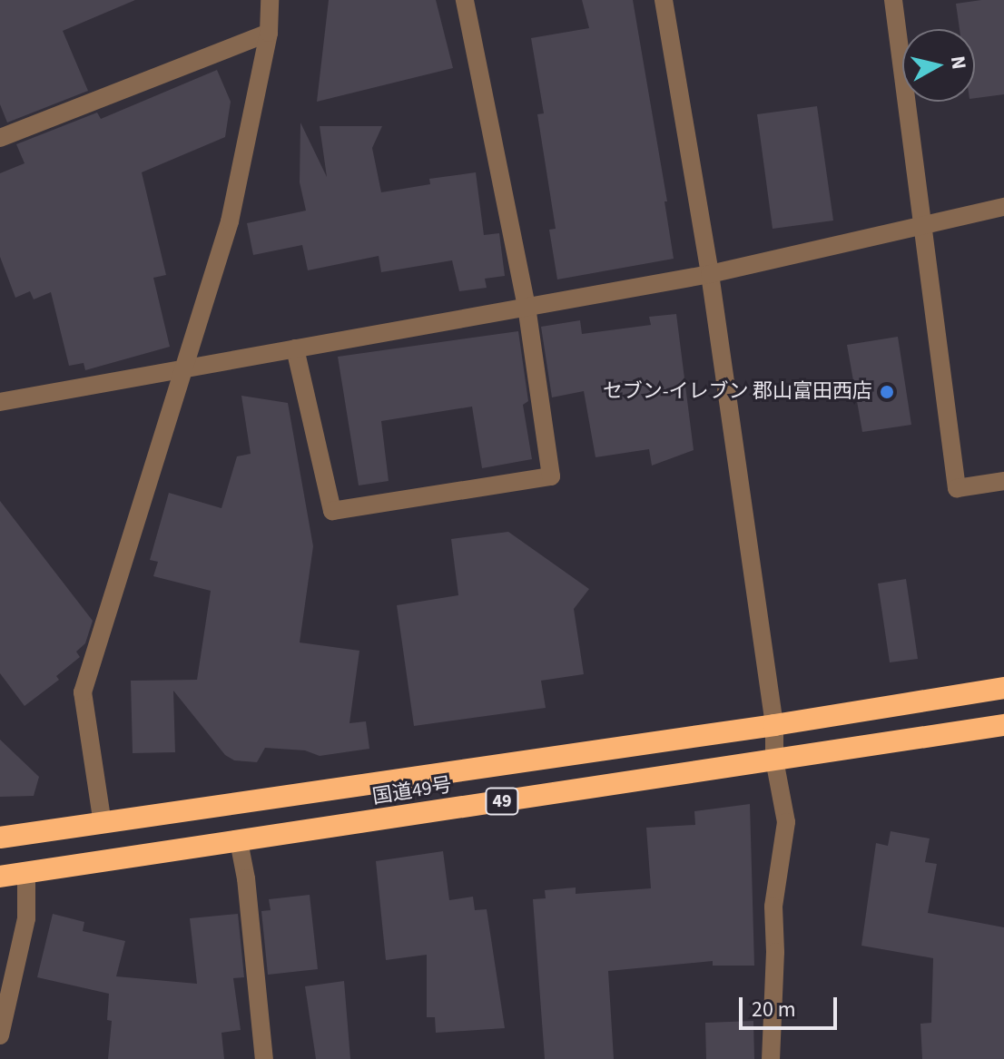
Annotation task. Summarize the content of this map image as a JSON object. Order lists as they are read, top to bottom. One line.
{"streets":{"highway":["国道49号","49"]},"places":["セブン-イレブン 郡山富田西店"],"scale_bar":"20 m","north":"right"}
